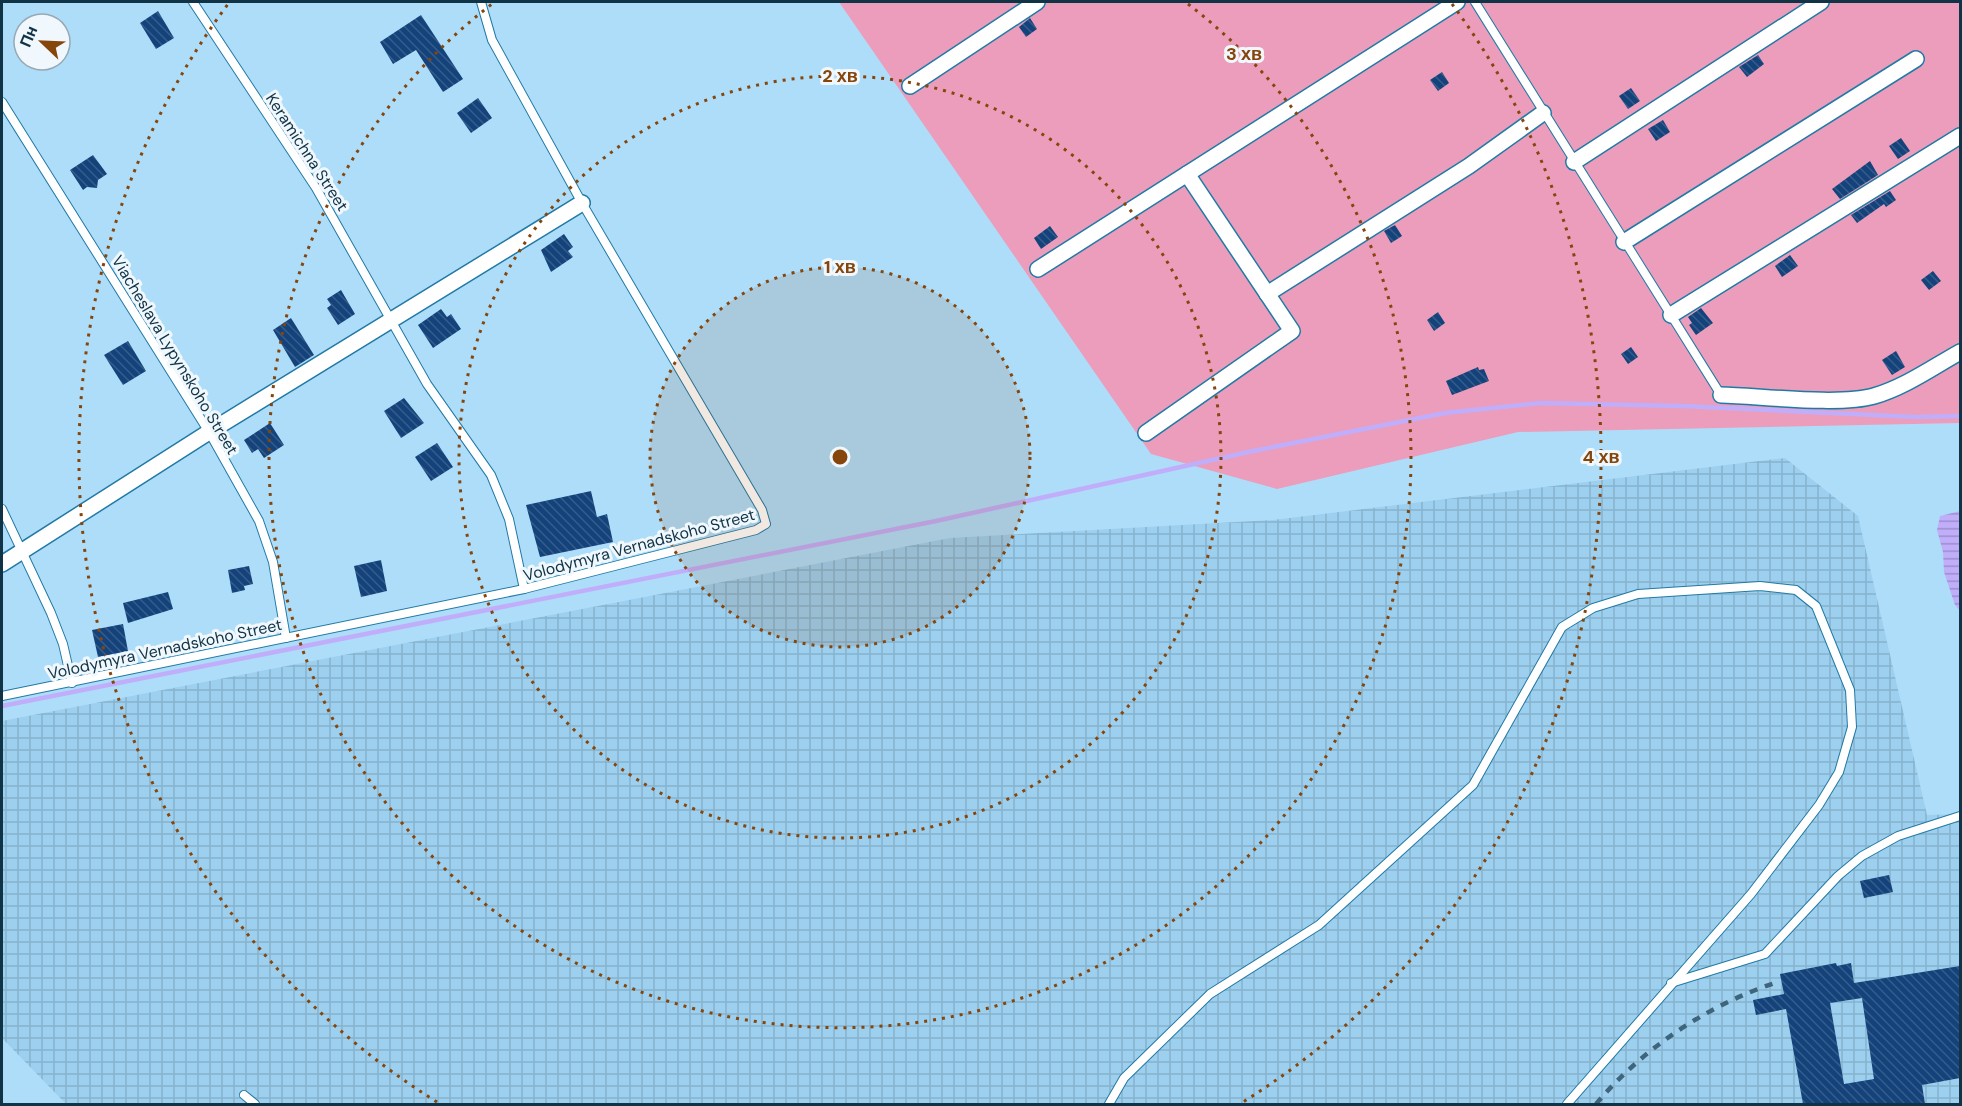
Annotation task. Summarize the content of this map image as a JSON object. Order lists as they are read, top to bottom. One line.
{"streets":{"lane":["Keramichna Street","Viacheslava Lypynskoho Street","Volodymyra Vernadskoho Street"]},"crossings":[["Keramichna Street","Volodymyra Vernadskoho Street"],["Viacheslava Lypynskoho Street","Volodymyra Vernadskoho Street"]],"north":"top left","rings":["3 хв","2 хв","1 хв","4 хв"]}
